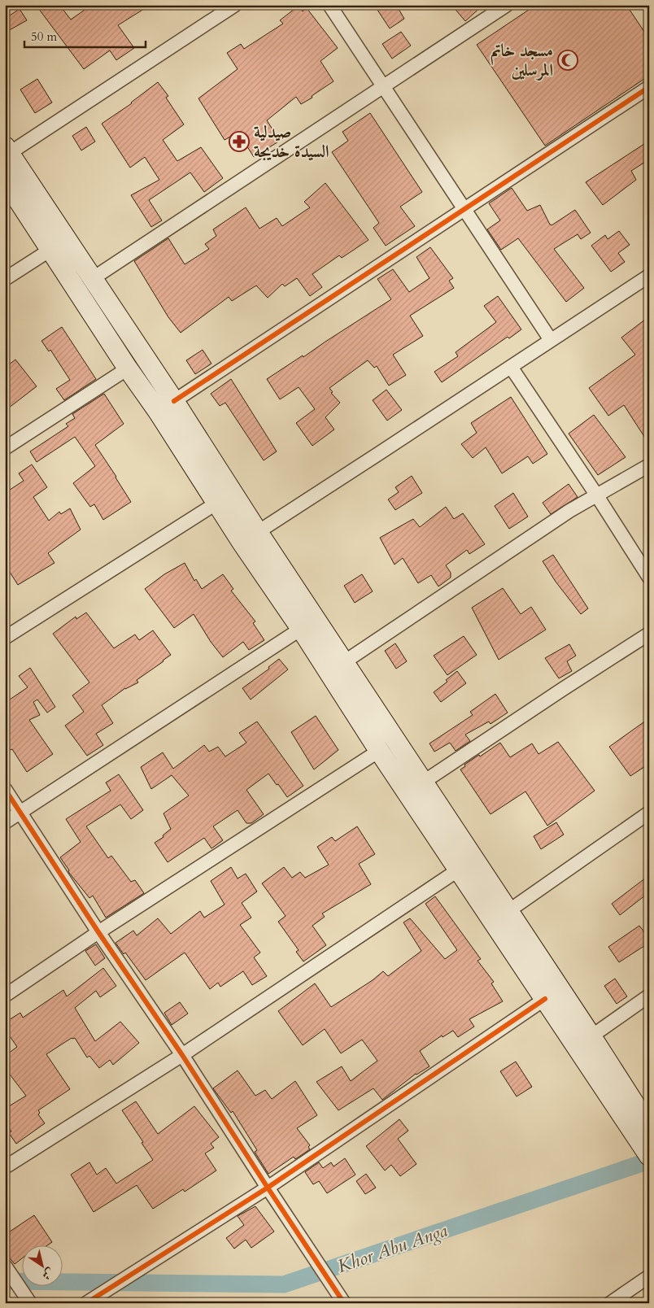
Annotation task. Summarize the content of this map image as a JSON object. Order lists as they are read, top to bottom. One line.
{"water":["Khor Abu Anga"],"places":{"mosque":["مسجد خاتم المرسلين"],"pharmacy":["صيدلية السيدة خديجة"]},"scale_bar":"50 m","north":"bottom right"}
